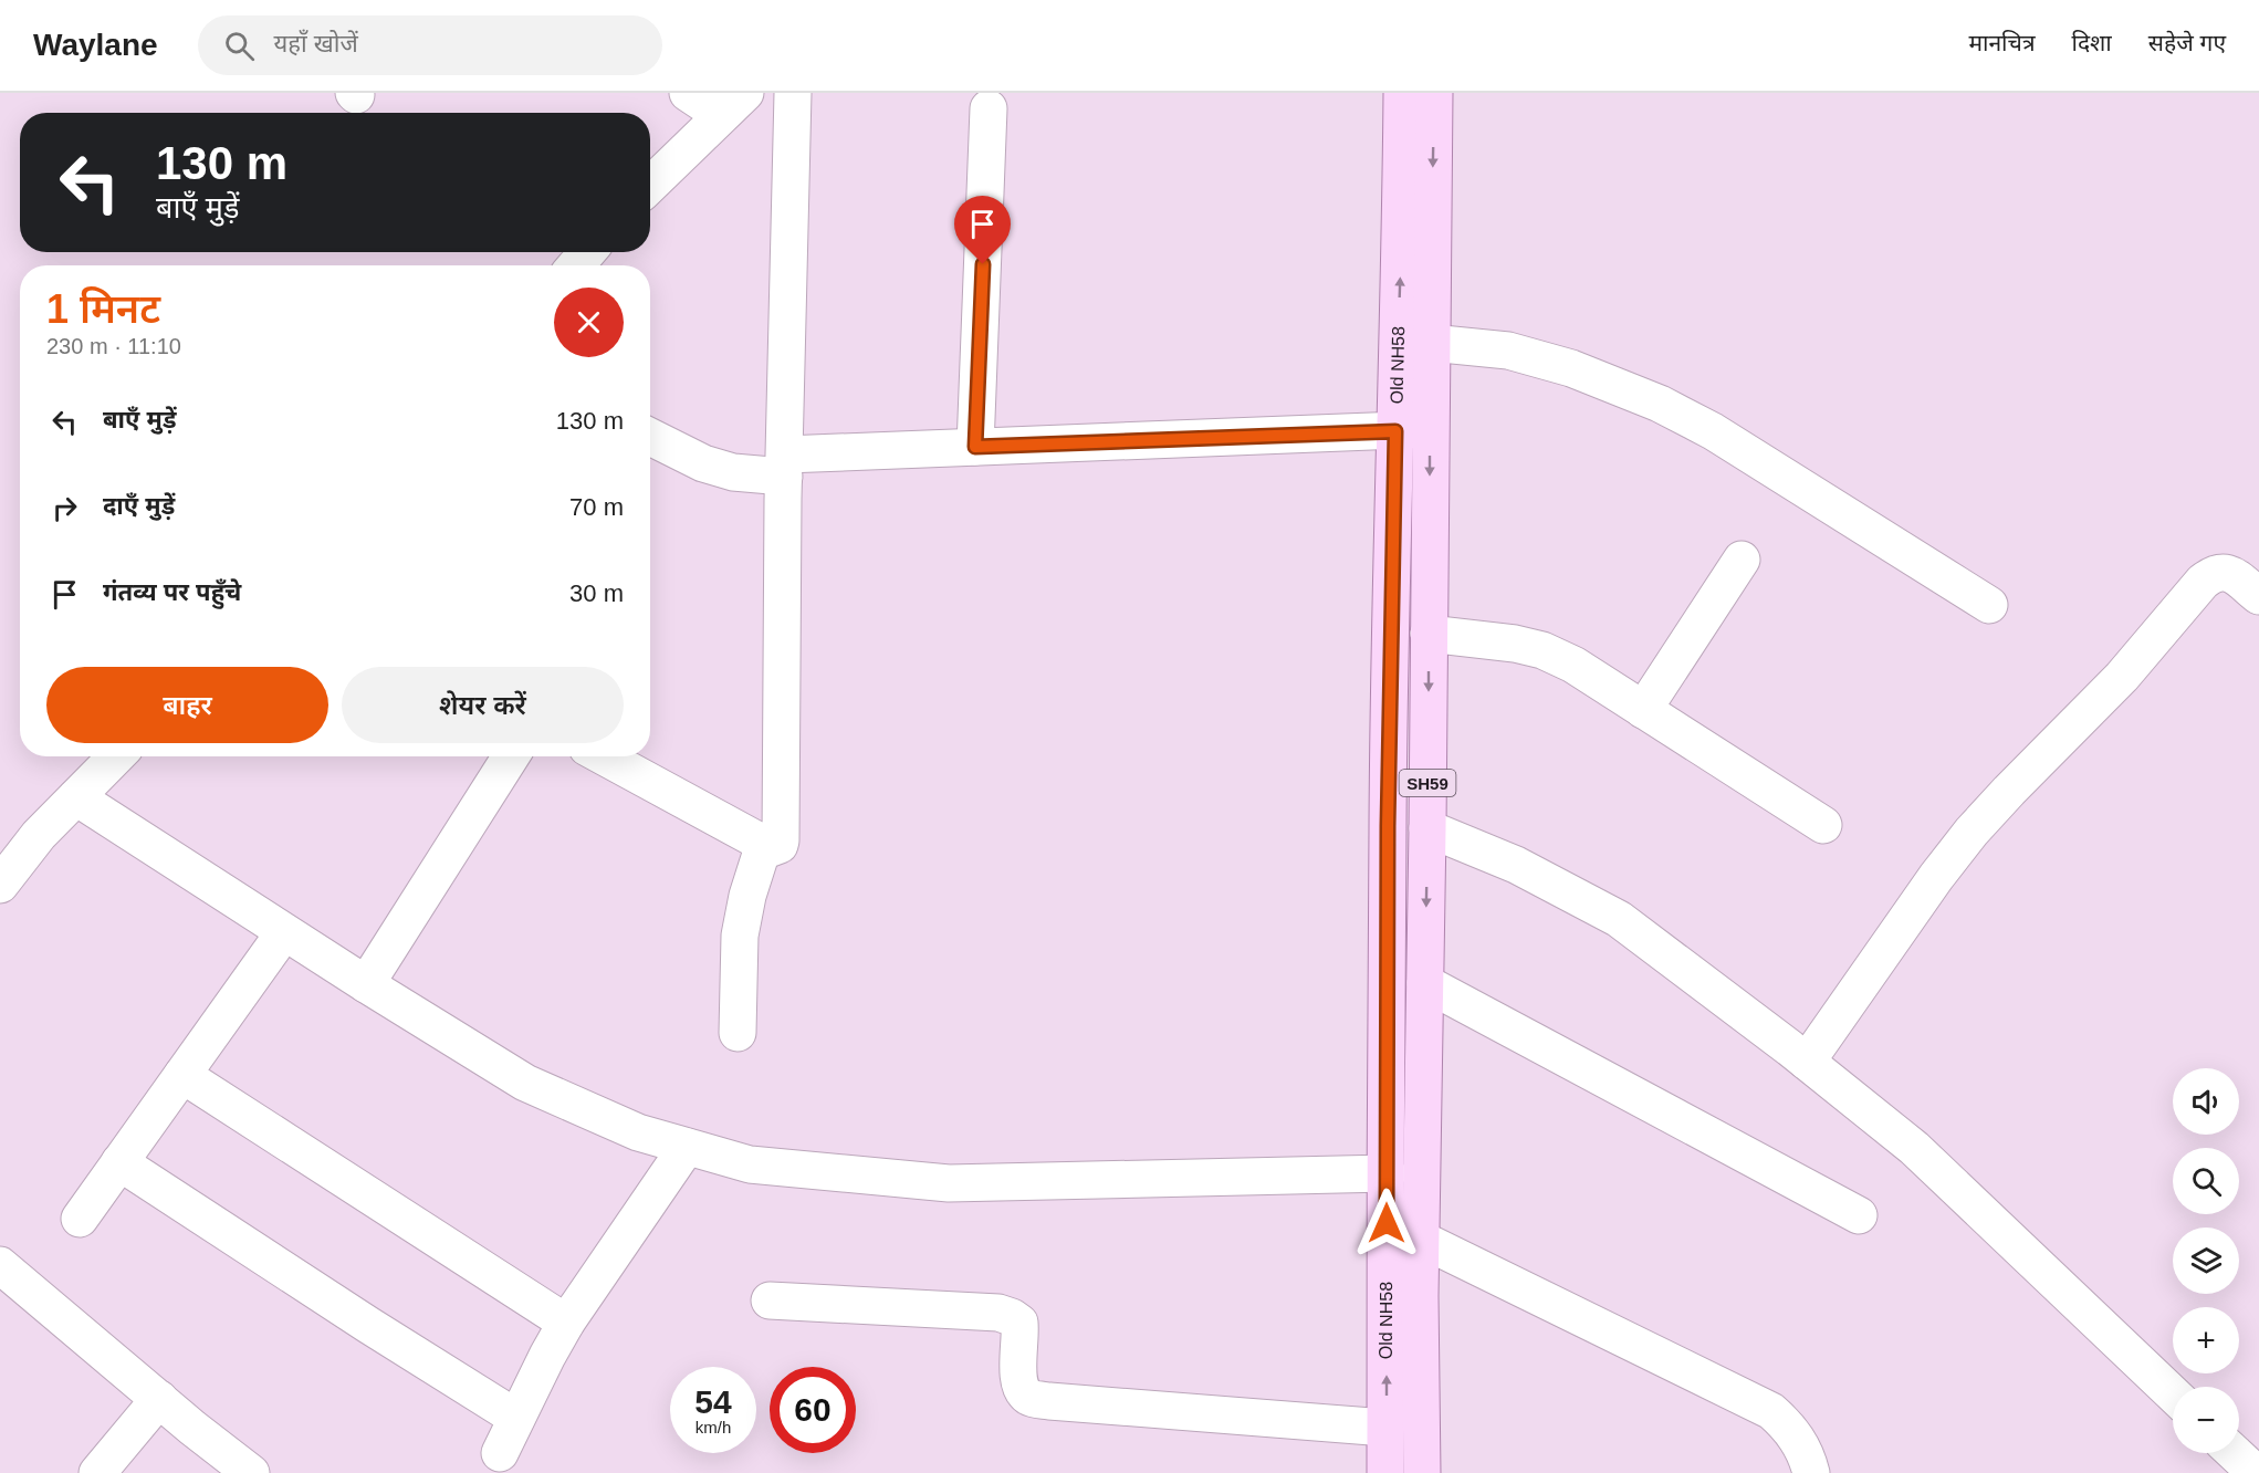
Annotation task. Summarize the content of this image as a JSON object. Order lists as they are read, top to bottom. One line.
{"streets":{"main road":["Old NH58","SH59"]},"page":{"header":"Waylane","search":"यहाँ खोजें","nav":["मानचित्र","दिशा","सहेजे गए"],"turn":["130 m","बाएँ मुड़ें"],"heading":["1 मिनट","230 m · 11:10"],"list":[{"name":"बाएँ मुड़ें","value":"130 m"},{"name":"दाएँ मुड़ें","value":"70 m"},{"name":"गंतव्य पर पहुँचे","value":"30 m"}],"buttons":["बाहर","शेयर करें"],"map_buttons":["+","−"],"speed":"54 km/h","limit":"60"}}
